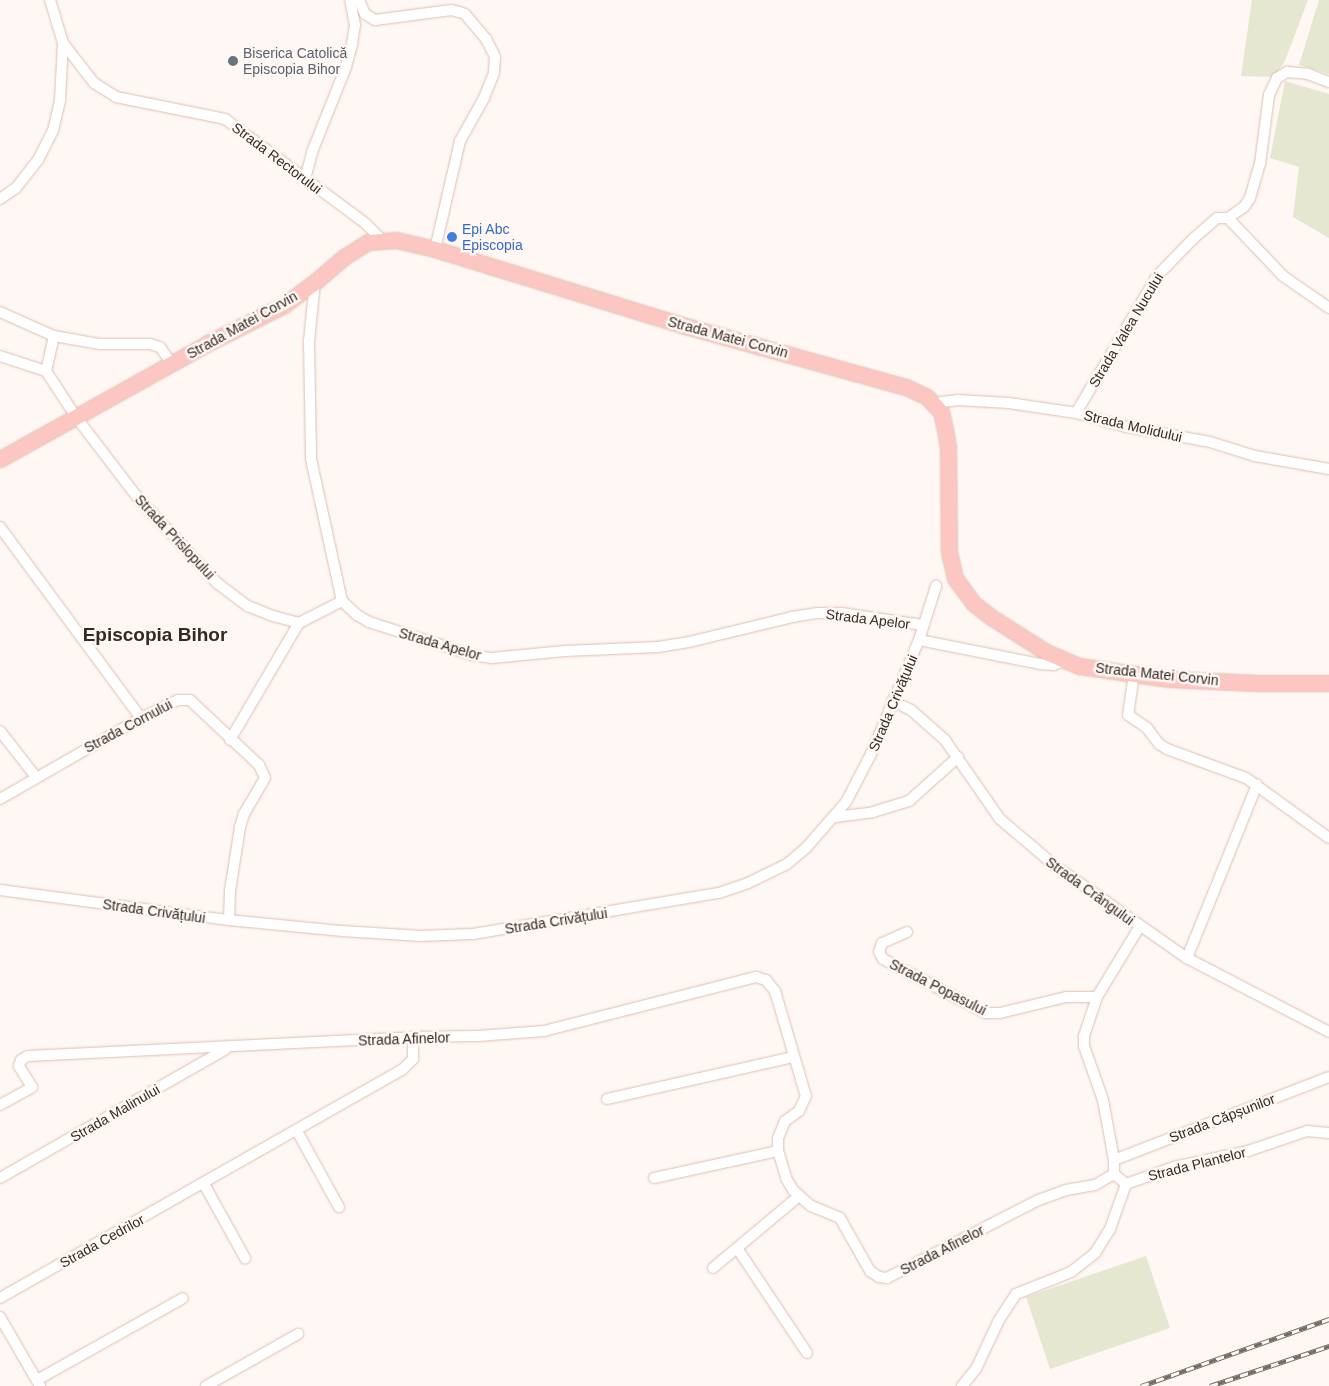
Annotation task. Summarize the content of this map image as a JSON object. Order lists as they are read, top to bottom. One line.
{"streets":{"main road":["Strada Matei Corvin"],"street":["Strada Rectorului","Strada Valea Nucului","Strada Molidului","Strada Prislopului","Strada Apelor","Strada Crivățului","Strada Cornului","Strada Crângului","Strada Popasului","Strada Afinelor","Strada Malinului","Strada Căpșunilor","Strada Plantelor","Strada Cedrilor"]},"crossings":[["Strada Rectorului","Strada Matei Corvin"],["Strada Matei Corvin","Strada Molidului"],["Strada Matei Corvin","Strada Prislopului"],["Strada Matei Corvin","Strada Apelor"],["Strada Valea Nucului","Strada Molidului"],["Strada Apelor","Strada Crivățului"],["Strada Crivățului","Strada Cornului"],["Strada Crivățului","Strada Crângului"],["Strada Afinelor","Strada Malinului"],["Strada Afinelor","Strada Cedrilor"]],"districts":["Episcopia Bihor"],"places":["Biserica Catolică Episcopia Bihor","Epi Abc Episcopia"]}
